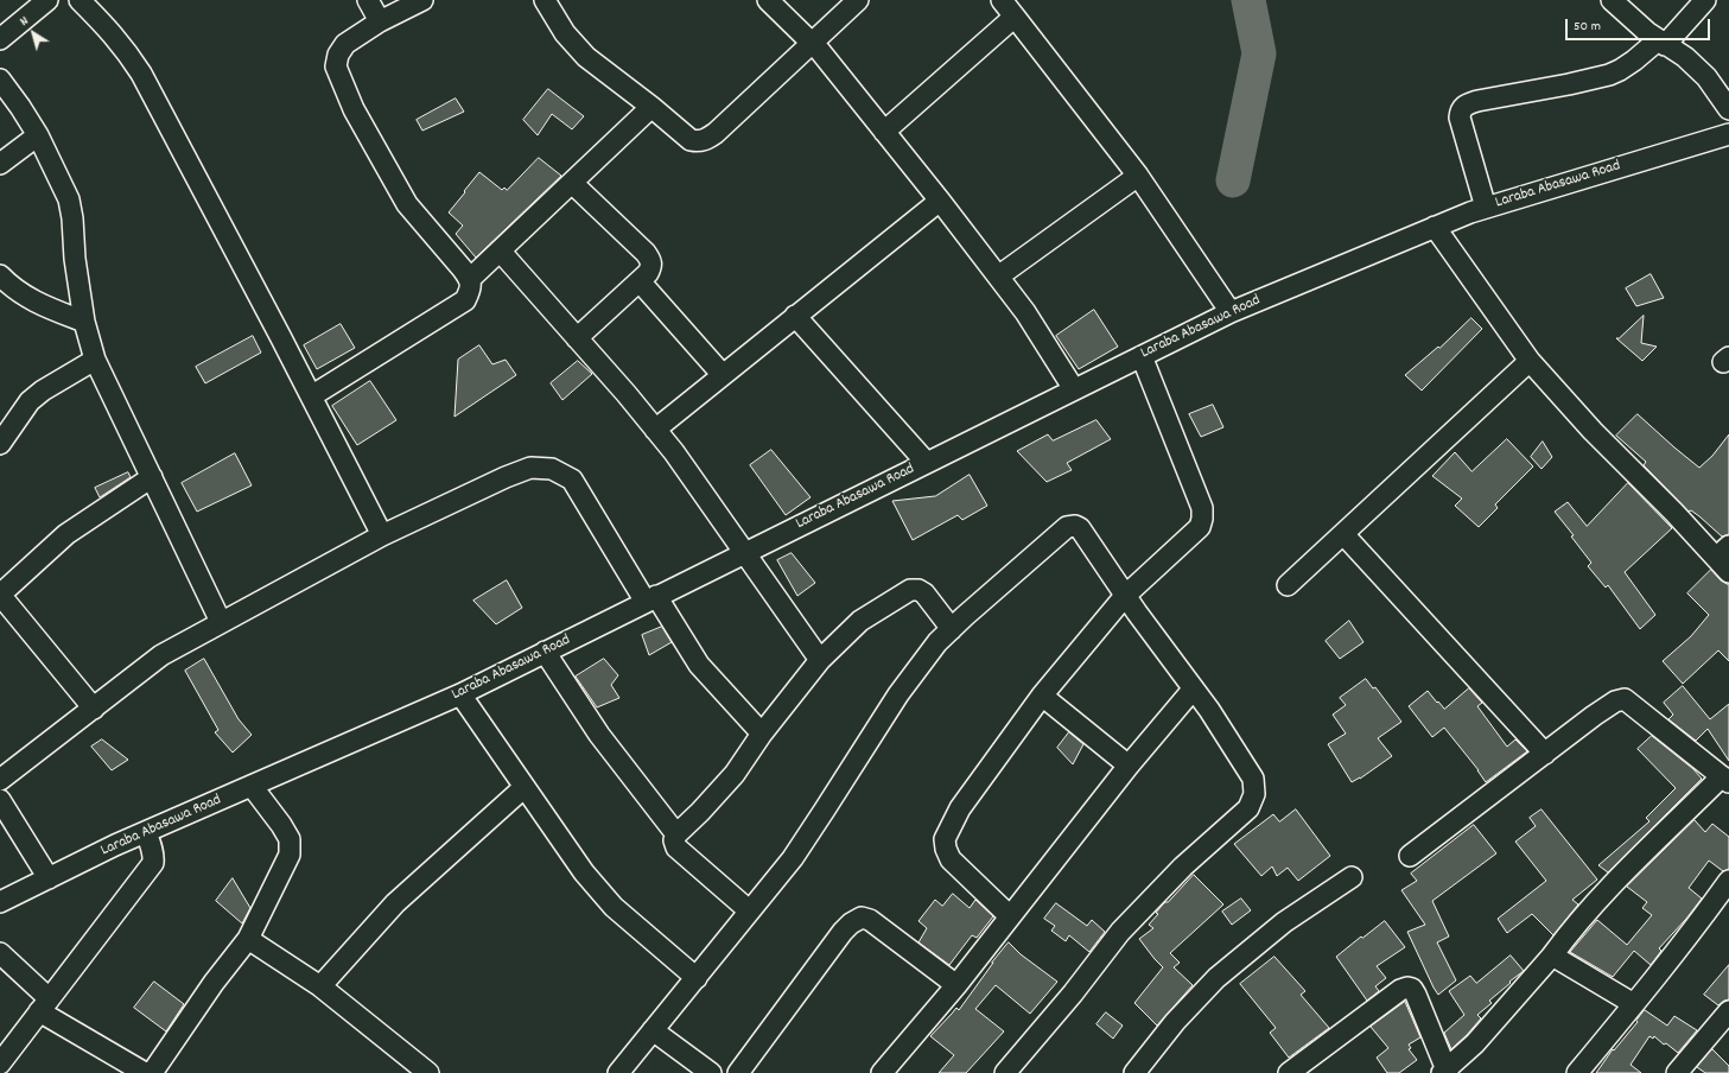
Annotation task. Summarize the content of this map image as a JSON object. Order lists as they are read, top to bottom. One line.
{"streets":{"street":["Laraba Abasawa Road"]},"scale_bar":"50 m","north":"top left"}
